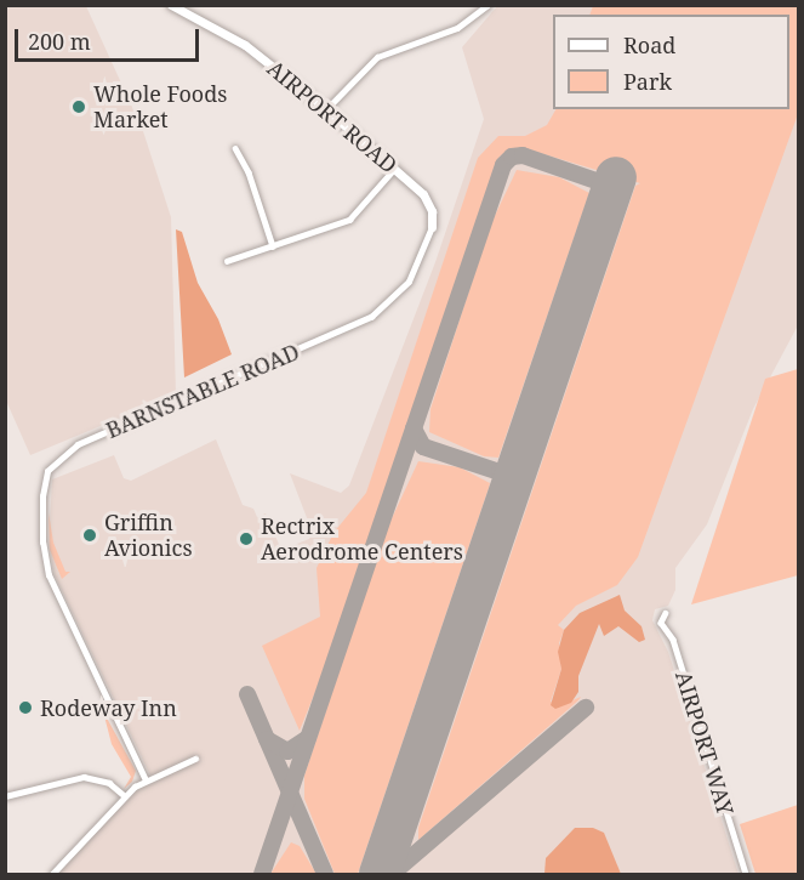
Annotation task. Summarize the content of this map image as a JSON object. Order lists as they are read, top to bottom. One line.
{"streets":{"street":["AIRPORT ROAD","BARNSTABLE ROAD","AIRPORT WAY"]},"crossings":[["AIRPORT ROAD","BARNSTABLE ROAD"]],"places":["Whole Foods Market","Griffin Avionics","Rectrix Aerodrome Centers","Rodeway Inn"],"legend":["Road","Park"],"scale_bar":"200 m"}
